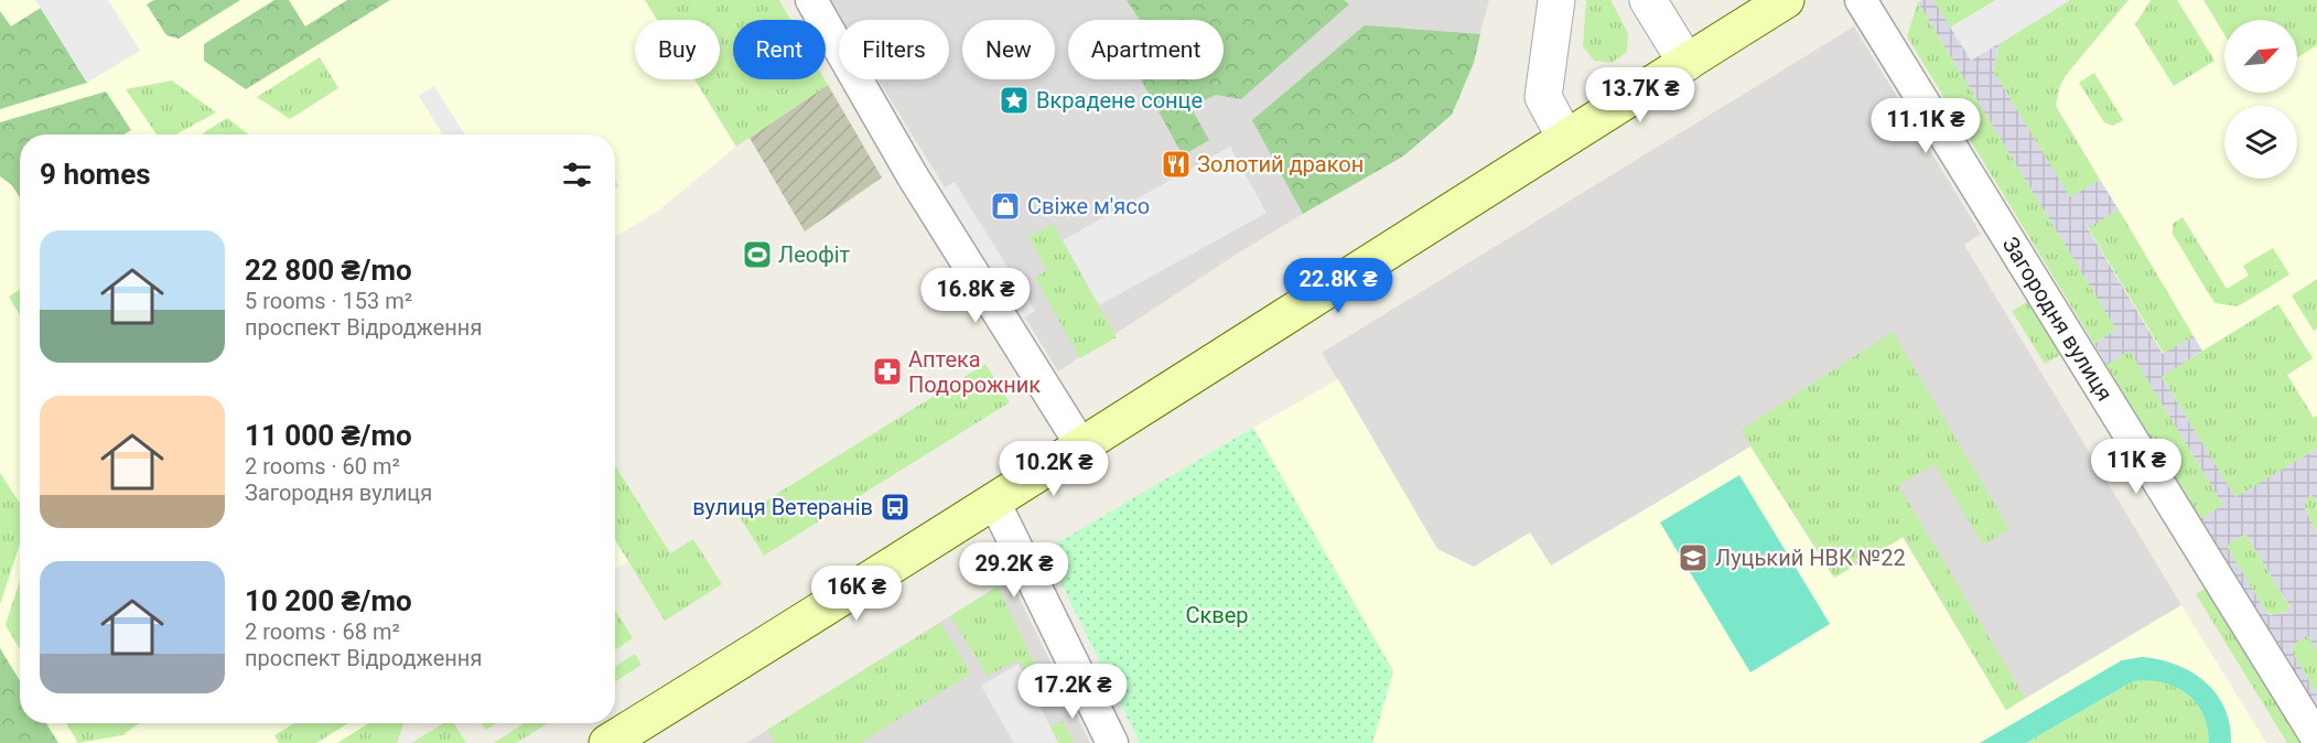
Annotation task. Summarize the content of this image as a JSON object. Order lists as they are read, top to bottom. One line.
{"streets":{"street":["Загородня вулиця"]},"parks":["Сквер"],"places":{"place":["Вкрадене сонце"],"restaurant":["Золотий дракон"],"shop":["Свіже м'ясо"],"sports":["Леофіт"],"pharmacy":["Аптека Подорожник"],"bus stop":["вулиця Ветеранів"],"school or university":["Луцький НВК №22"]},"north":"top right","page":{"chip":["Buy","Rent","Filters","New","Apartment"],"price":["13.7K ₴","11.1K ₴","22.8K ₴","16.8K ₴","11K ₴","10.2K ₴","29.2K ₴","16K ₴","17.2K ₴"],"heading":"9 homes","list":[{"name":"22 800 ₴/mo","note":"5 rooms · 153 m² · проспект Відродження"},{"name":"11 000 ₴/mo","note":"2 rooms · 60 m² · Загородня вулиця"},{"name":"10 200 ₴/mo","note":"2 rooms · 68 m² · проспект Відродження"}]}}
